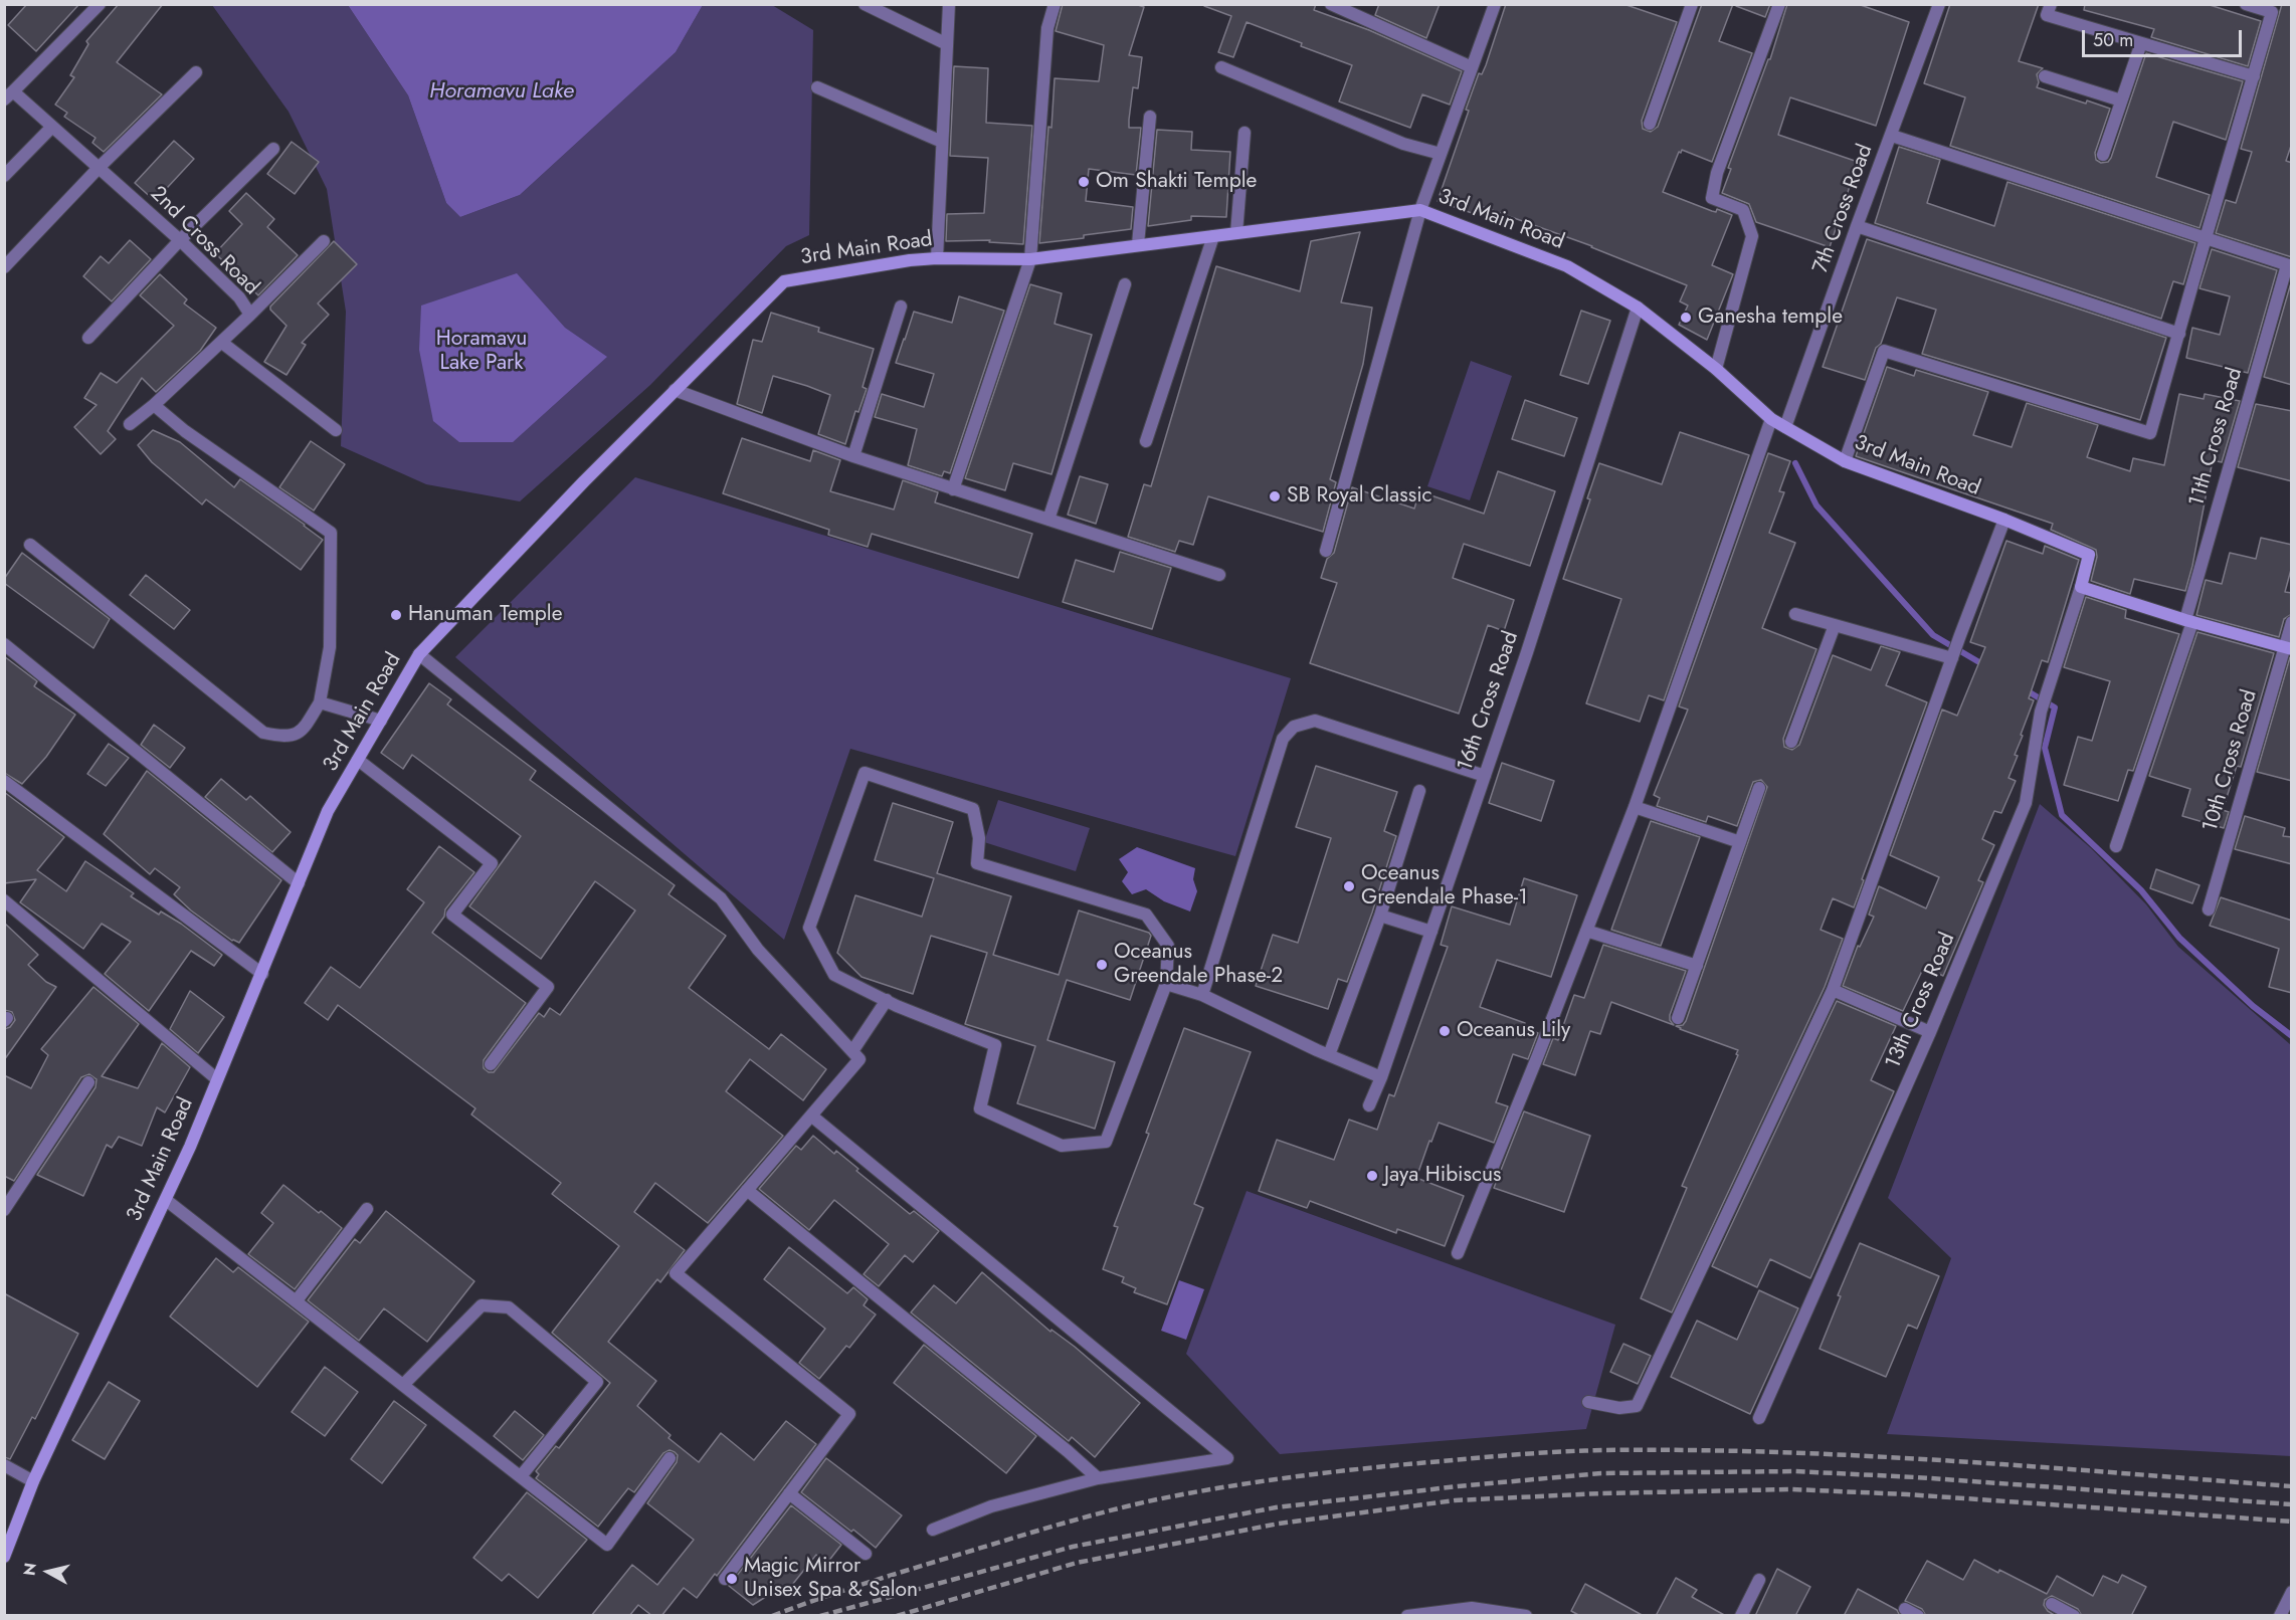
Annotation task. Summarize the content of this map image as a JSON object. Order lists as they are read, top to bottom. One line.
{"streets":{"street":["7th Cross Road","3rd Main Road","2nd Cross Road","11th Cross Road","16th Cross Road","10th Cross Road","13th Cross Road"]},"crossings":[["7th Cross Road","3rd Main Road"],["3rd Main Road","16th Cross Road"],["3rd Main Road","13th Cross Road"]],"water":["Horamavu Lake"],"parks":["Horamavu Lake Park"],"places":["Om Shakti Temple","Ganesha temple","SB Royal Classic","Hanuman Temple","Oceanus Greendale Phase-1","Oceanus Greendale Phase-2","Oceanus Lily","Jaya Hibiscus","Magic Mirror Unisex Spa & Salon"],"scale_bar":"50 m","north":"left"}
